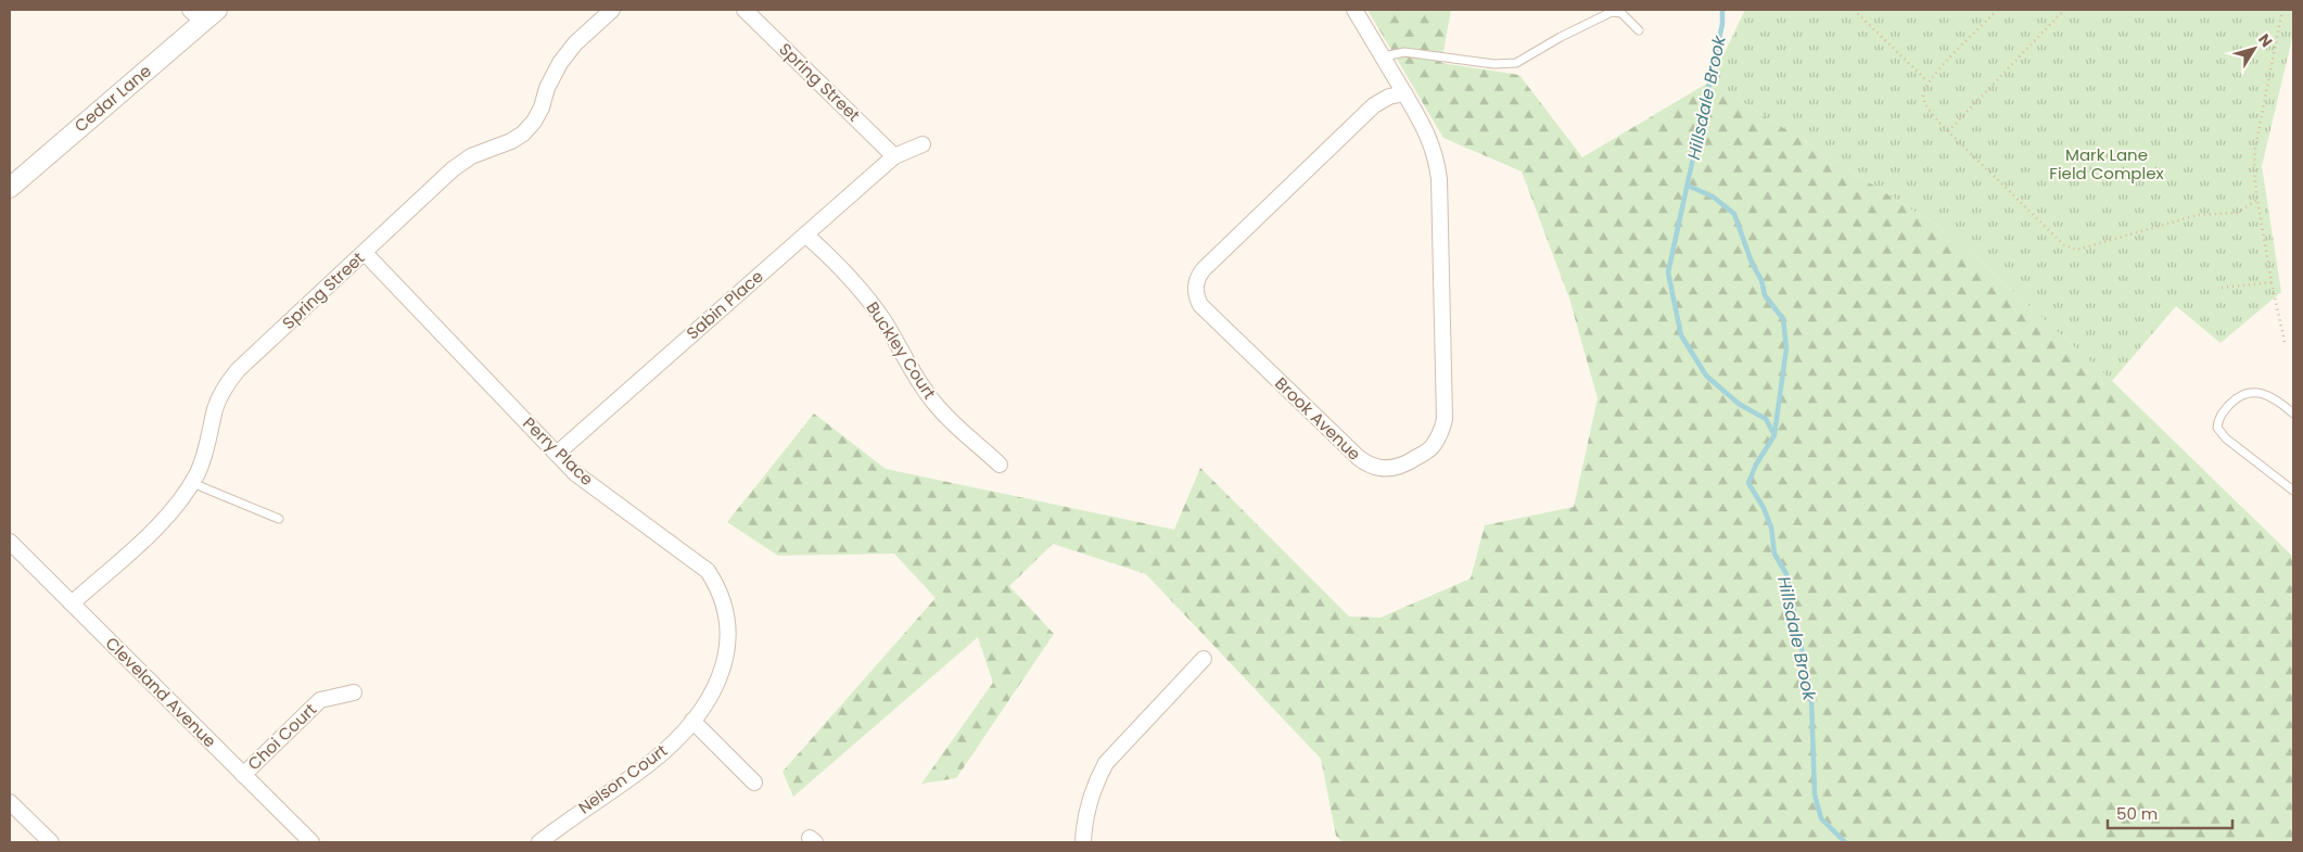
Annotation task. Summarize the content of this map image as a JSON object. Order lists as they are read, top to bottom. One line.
{"streets":{"street":["Spring Street","Cedar Lane","Sabin Place","Buckley Court","Brook Avenue","Perry Place","Cleveland Avenue","Choi Court","Nelson Court"]},"crossings":[["Spring Street","Sabin Place"],["Spring Street","Perry Place"],["Spring Street","Cleveland Avenue"],["Sabin Place","Buckley Court"],["Sabin Place","Perry Place"],["Perry Place","Nelson Court"],["Cleveland Avenue","Choi Court"]],"water":["Hillsdale Brook"],"parks":["Mark Lane Field Complex"],"scale_bar":"50 m","north":"top right"}
